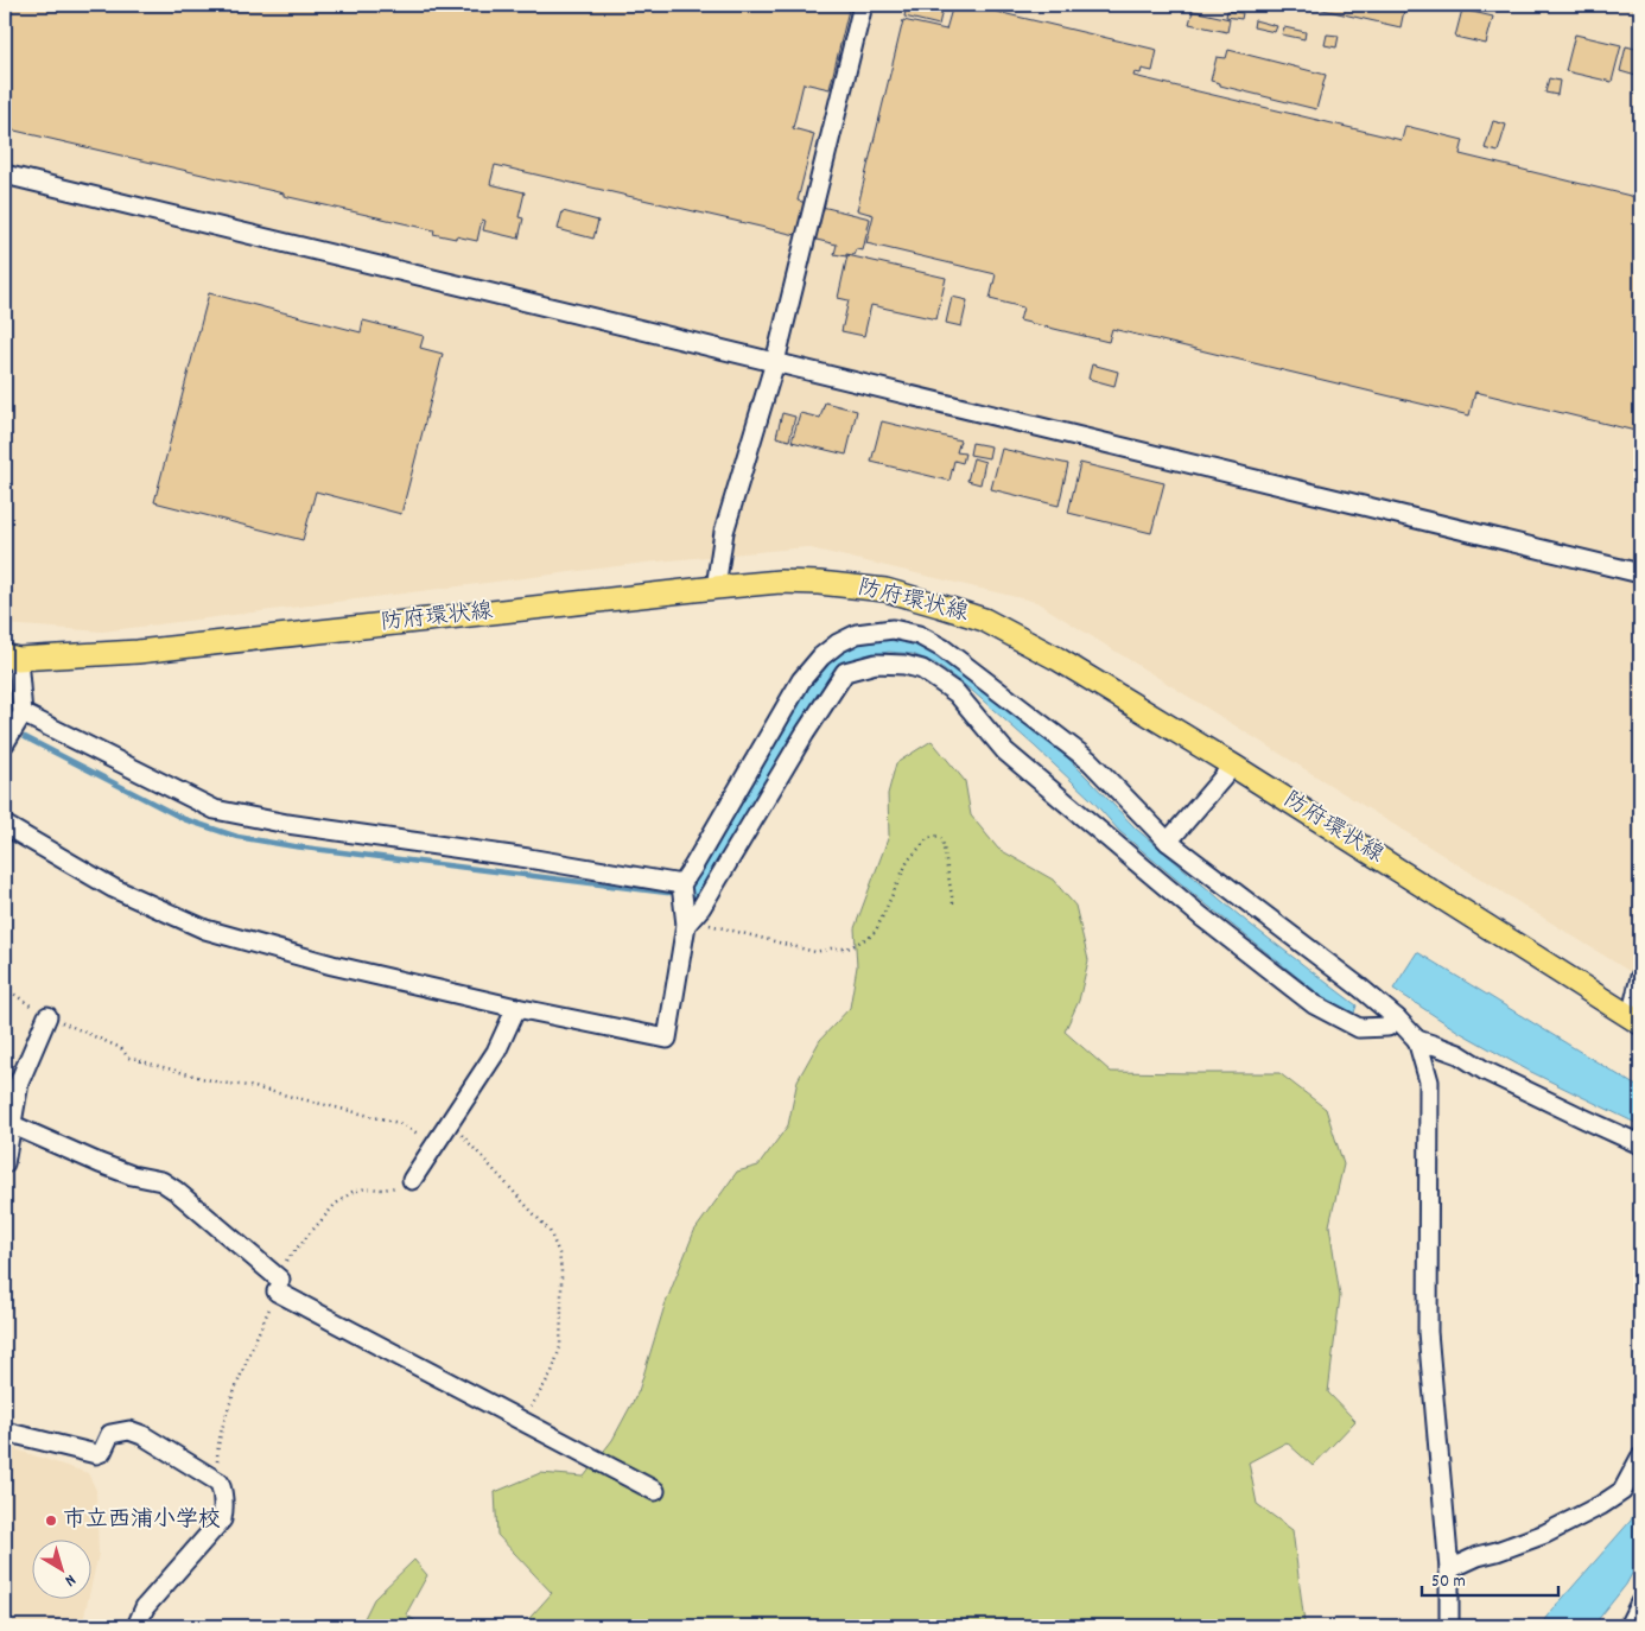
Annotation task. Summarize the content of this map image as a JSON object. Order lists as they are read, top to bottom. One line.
{"streets":{"main road":["防府環状線"]},"places":["市立西浦小学校"],"scale_bar":"50 m","north":"bottom right"}
